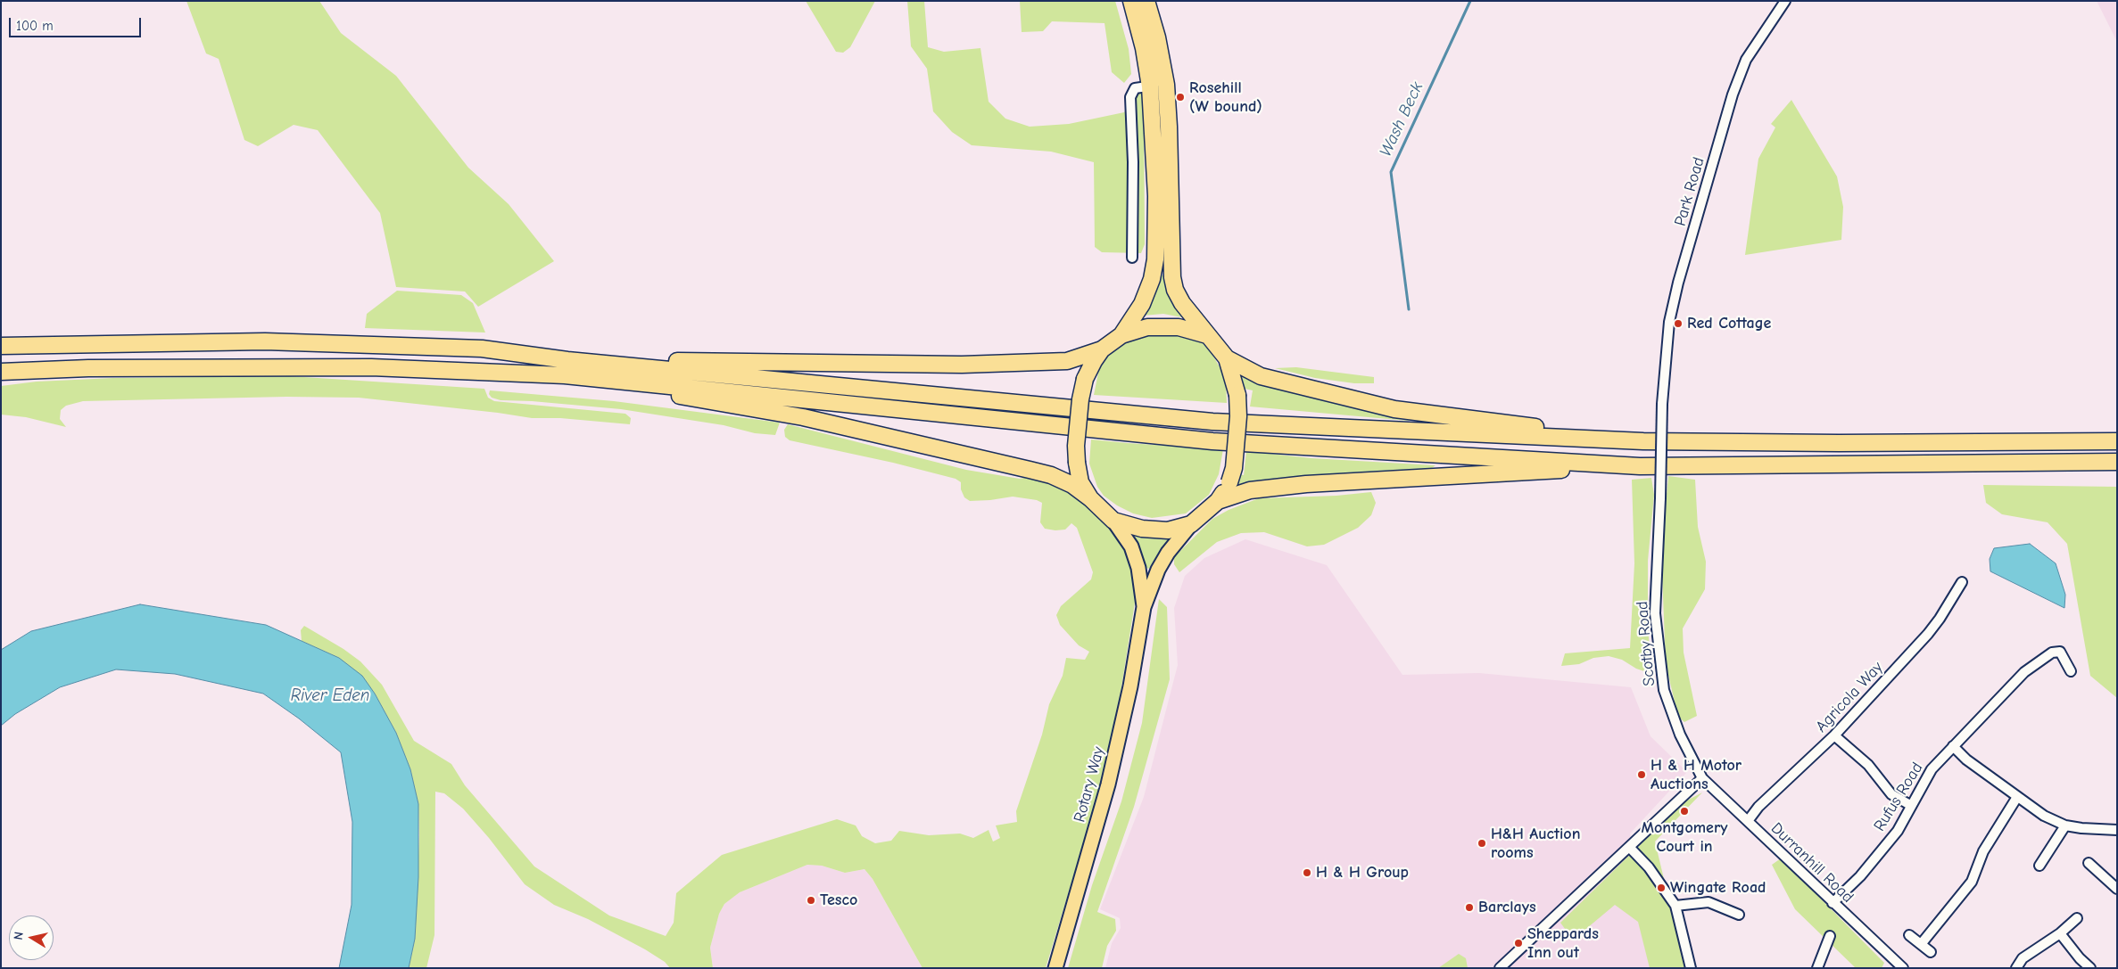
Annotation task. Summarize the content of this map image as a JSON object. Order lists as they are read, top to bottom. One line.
{"streets":{"main road":["Rotary Way"],"street":["Park Road","Scotby Road","Agricola Way","Rufus Road","Durranhill Road"]},"crossings":[["Park Road","Scotby Road"],["Scotby Road","Durranhill Road"],["Agricola Way","Durranhill Road"],["Rufus Road","Durranhill Road"]],"water":["Wash Beck","River Eden"],"places":["Rosehill (W bound)","Red Cottage","H & H Motor Auctions","Montgomery Court in","H&H Auction rooms","H & H Group","Wingate Road","Tesco","Barclays","Sheppards Inn out"],"scale_bar":"100 m","north":"left"}
